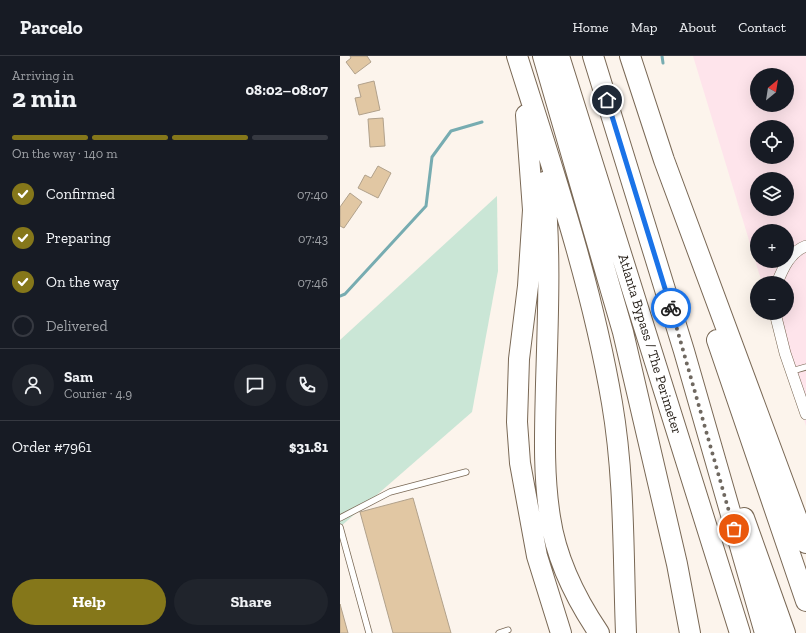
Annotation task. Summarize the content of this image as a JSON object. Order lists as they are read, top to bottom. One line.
{"streets":{"highway":["Atlanta Bypass / The Perimeter"]},"north":"top right","page":{"header":"Parcelo","nav":["Home","Map","About","Contact"],"heading":["2 min","Arriving in","08:02–08:07"],"panel":["Sam","Courier · 4.9","Order #7961","$31.81"],"map_buttons":["+","−"],"bar":"On the way · 140 m","list":[["Confirmed","07:40"],["Preparing","07:43"],["On the way","07:46"],"Delivered"],"buttons":["Help","Share"]}}
